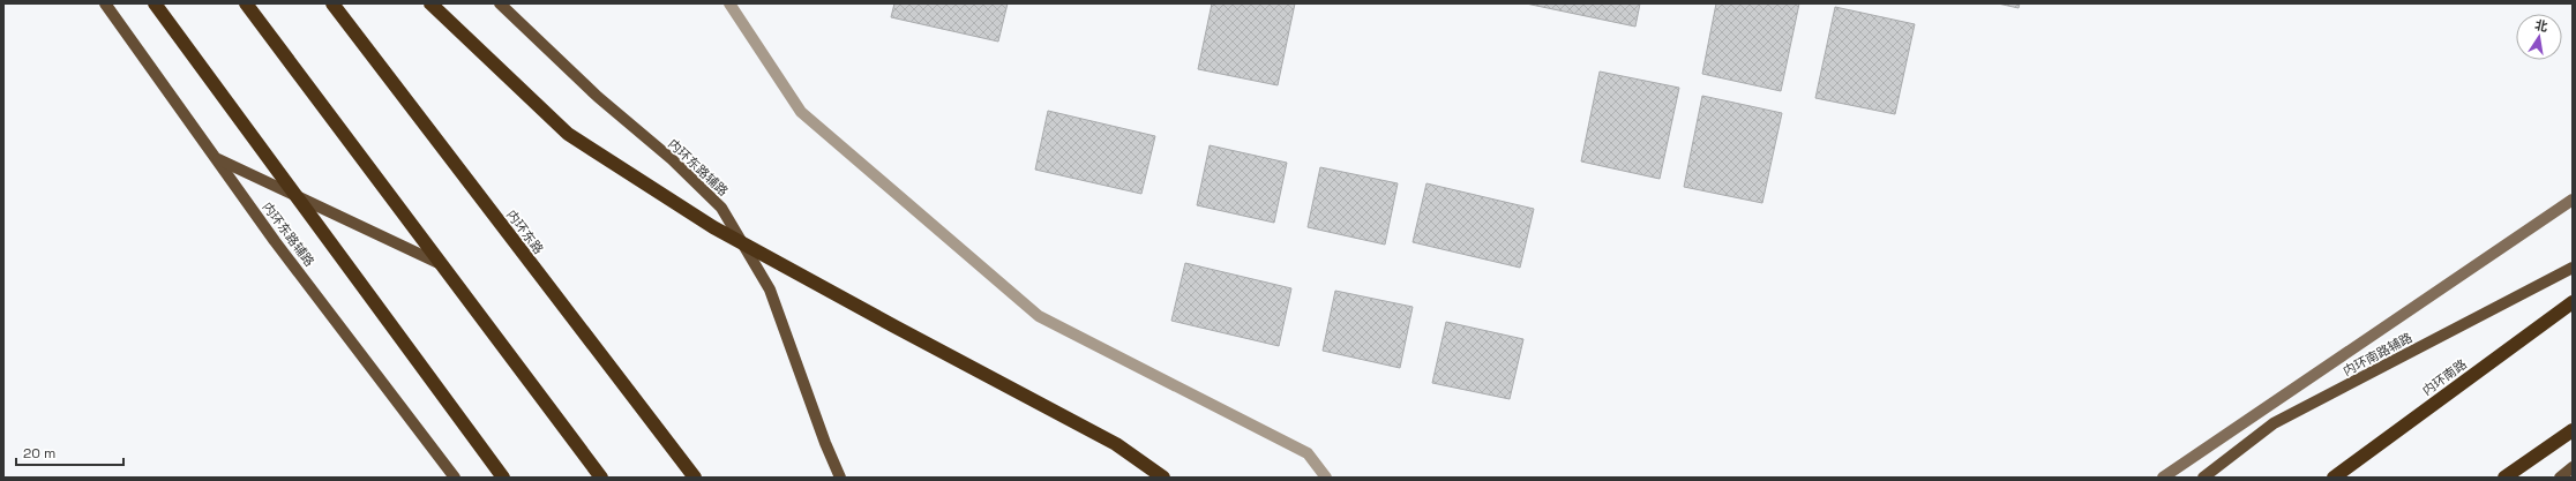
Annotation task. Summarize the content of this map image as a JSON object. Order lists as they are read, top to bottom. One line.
{"streets":{"highway":["内环东路","内环南路"],"main road":["内环东路辅路","内环南路辅路"]},"scale_bar":"20 m","north":"top"}
